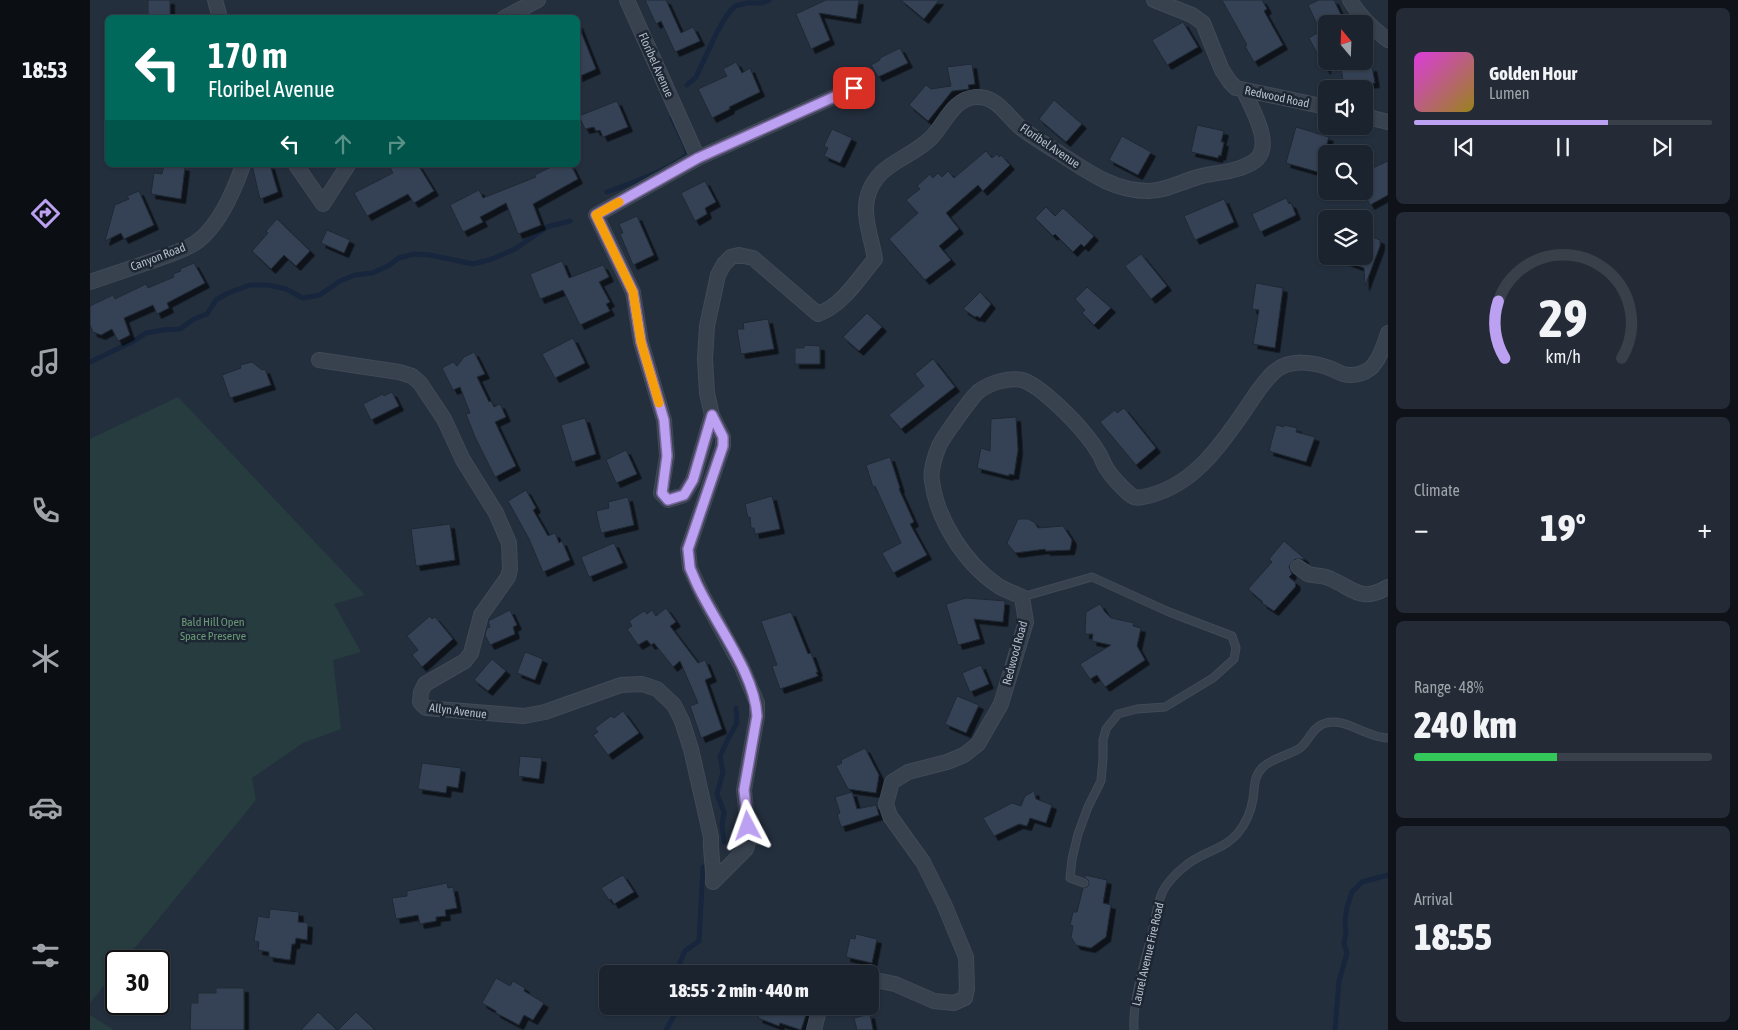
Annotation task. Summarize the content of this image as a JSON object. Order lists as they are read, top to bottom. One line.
{"streets":{"street":["Floribel Avenue","Redwood Road","Canyon Road","Allyn Avenue"],"lane":["Laurel Avenue Fire Road"]},"crossings":[["Floribel Avenue","Redwood Road"],["Floribel Avenue","Allyn Avenue"]],"parks":["Bald Hill Open Space Preserve"],"north":"top","page":{"tabs":"18:53","turn":["170 m","Floribel Avenue"],"song":["Golden Hour","Lumen"],"tile":["Climate",["Range · 48%","240 km"],["Arrival","18:55"]],"heat":["−","19°","+"],"limit":"30","trip":"18:55 · 2 min · 440 m","gauge":["29","km/h"]}}
